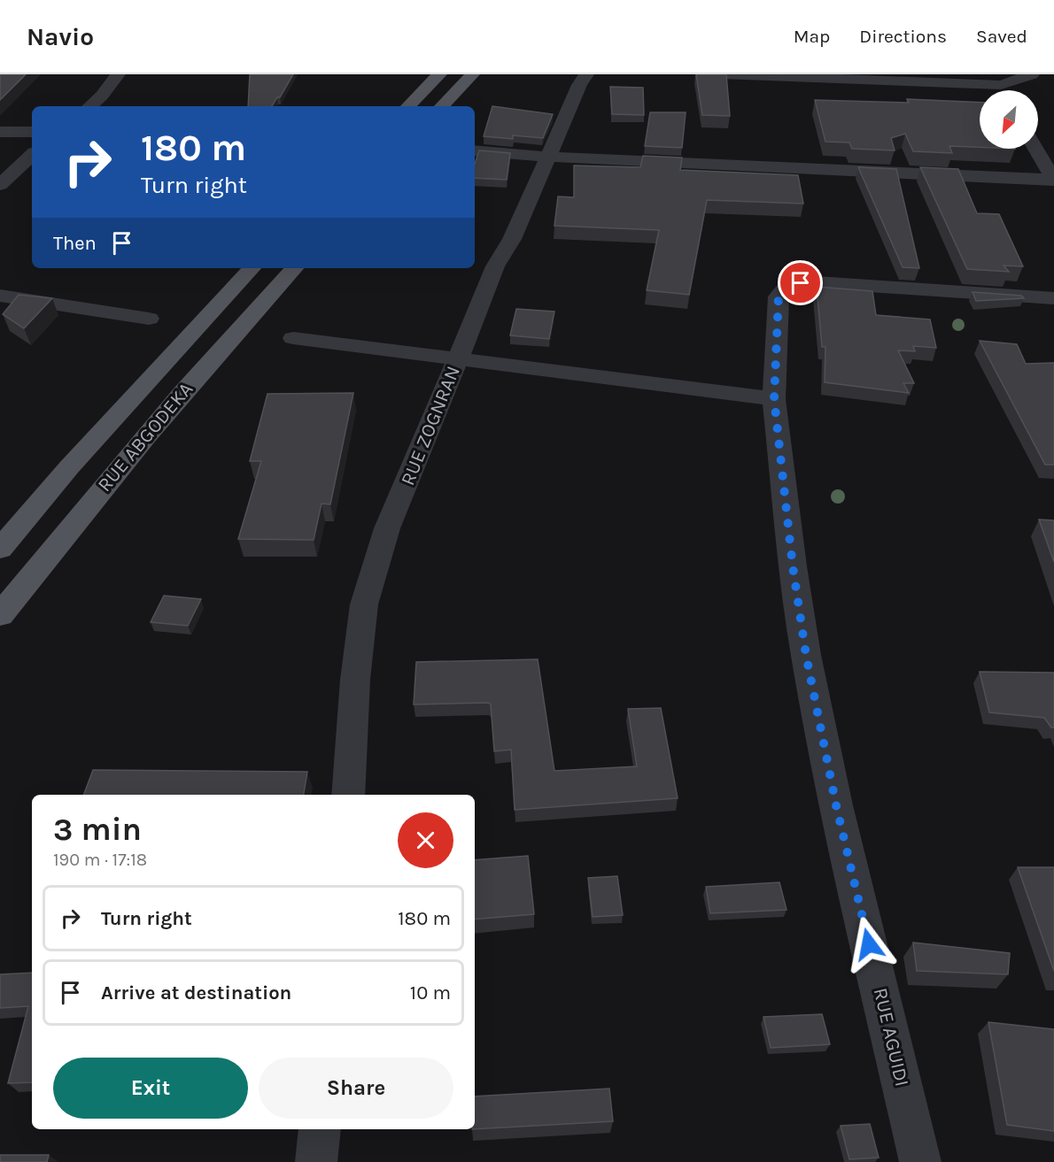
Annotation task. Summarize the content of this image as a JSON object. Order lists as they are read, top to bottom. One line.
{"streets":{"main road":["RUE ABGODEKA"],"street":["RUE ZOGNRAN","RUE AGUIDI"]},"north":"bottom left","page":{"header":"Navio","nav":["Map","Directions","Saved"],"turn":["180 m","Turn right"],"then":"Then","heading":["3 min","190 m · 17:18"],"list":[{"name":"Turn right","value":"180 m"},{"name":"Arrive at destination","value":"10 m"}],"buttons":["Exit","Share"]}}
